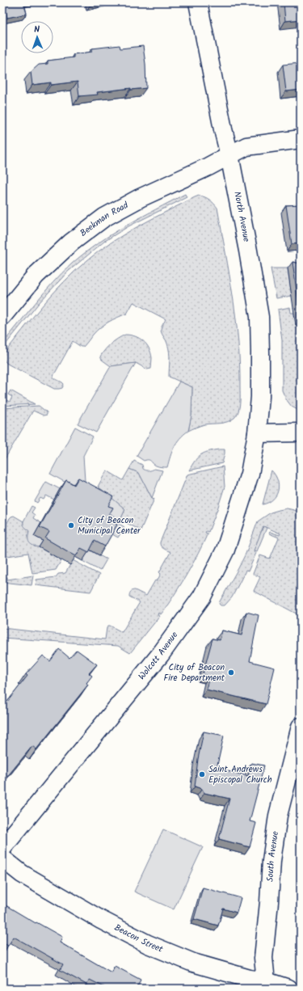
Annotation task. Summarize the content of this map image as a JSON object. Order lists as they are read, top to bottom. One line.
{"streets":{"main road":["North Avenue","Beekman Road","Wolcott Avenue","South Avenue","Beacon Street"]},"crossings":[["North Avenue","Beekman Road"],["North Avenue","Wolcott Avenue"],["South Avenue","Beacon Street"]],"places":["City of Beacon Municipal Center","City of Beacon Fire Department","Saint Andrews Episcopal Church"],"north":"top"}
